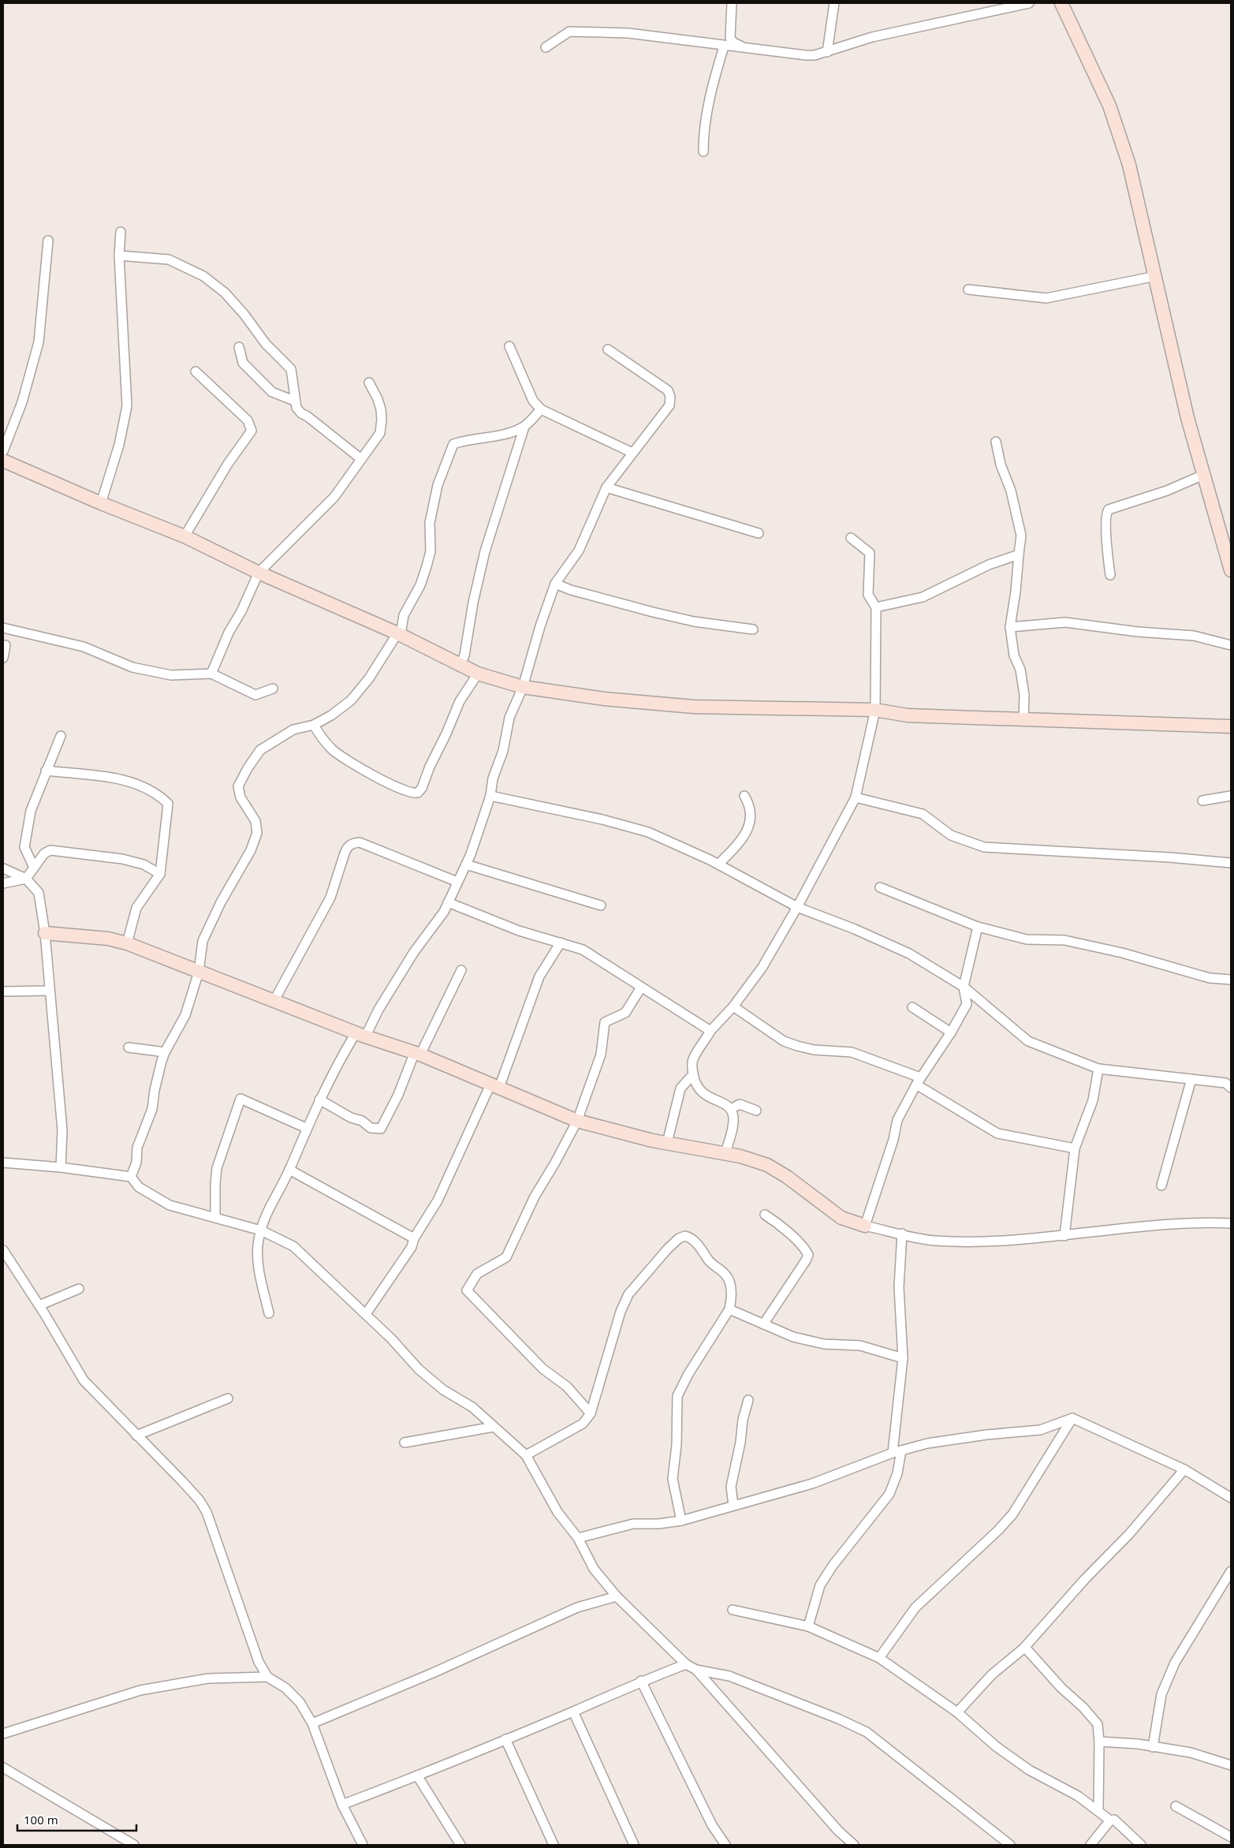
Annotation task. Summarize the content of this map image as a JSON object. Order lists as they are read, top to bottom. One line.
{"scale_bar":"100 m"}
